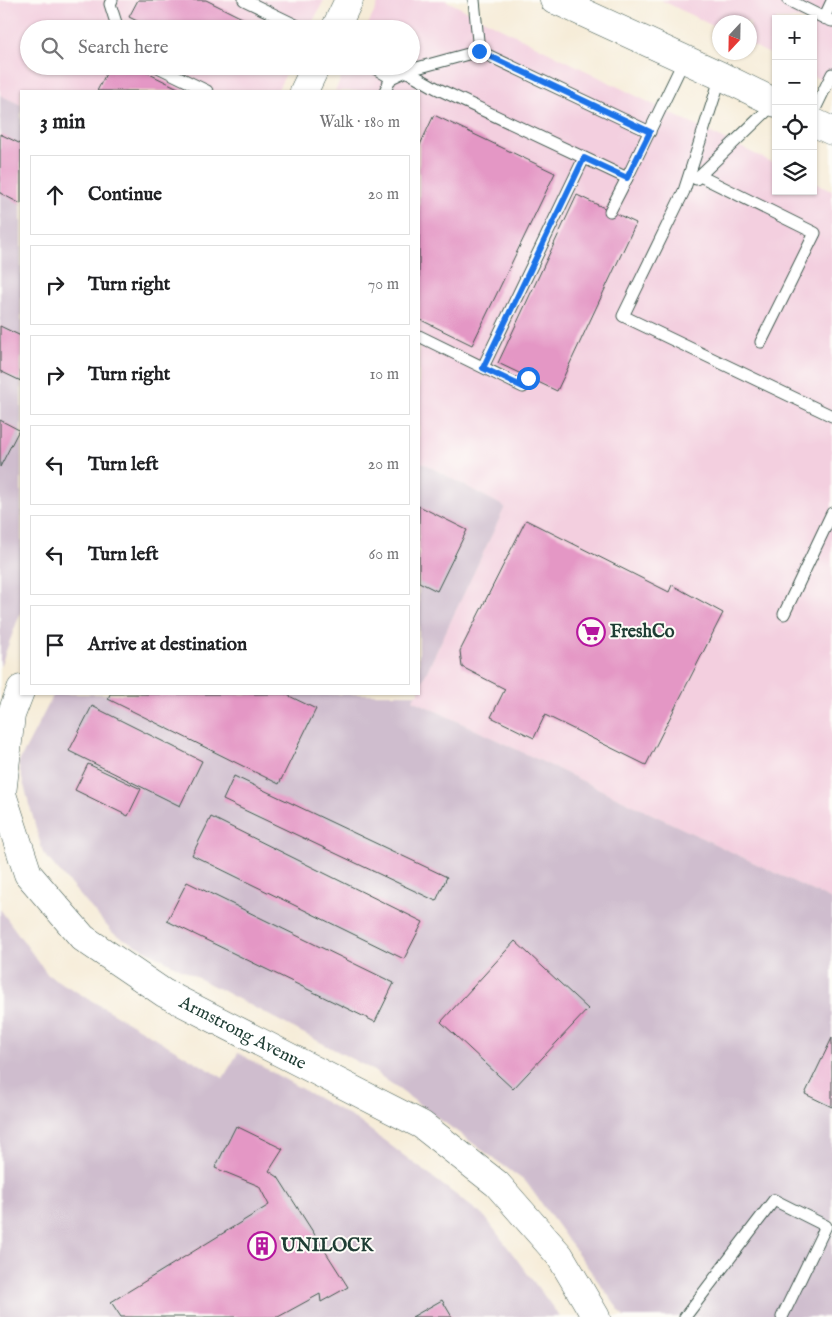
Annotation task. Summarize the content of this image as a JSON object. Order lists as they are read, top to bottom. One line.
{"streets":{"street":["Armstrong Avenue"]},"places":{"supermarket":["FreshCo"],"building":["UNILOCK"]},"north":"bottom","page":{"map_buttons":["+","−"],"search":"Search here","heading":["3 min","Walk · 180 m"],"list":[["Continue","20 m"],["Turn right","70 m"],["Turn right","10 m"],["Turn left","20 m"],["Turn left","60 m"],"Arrive at destination"]}}
